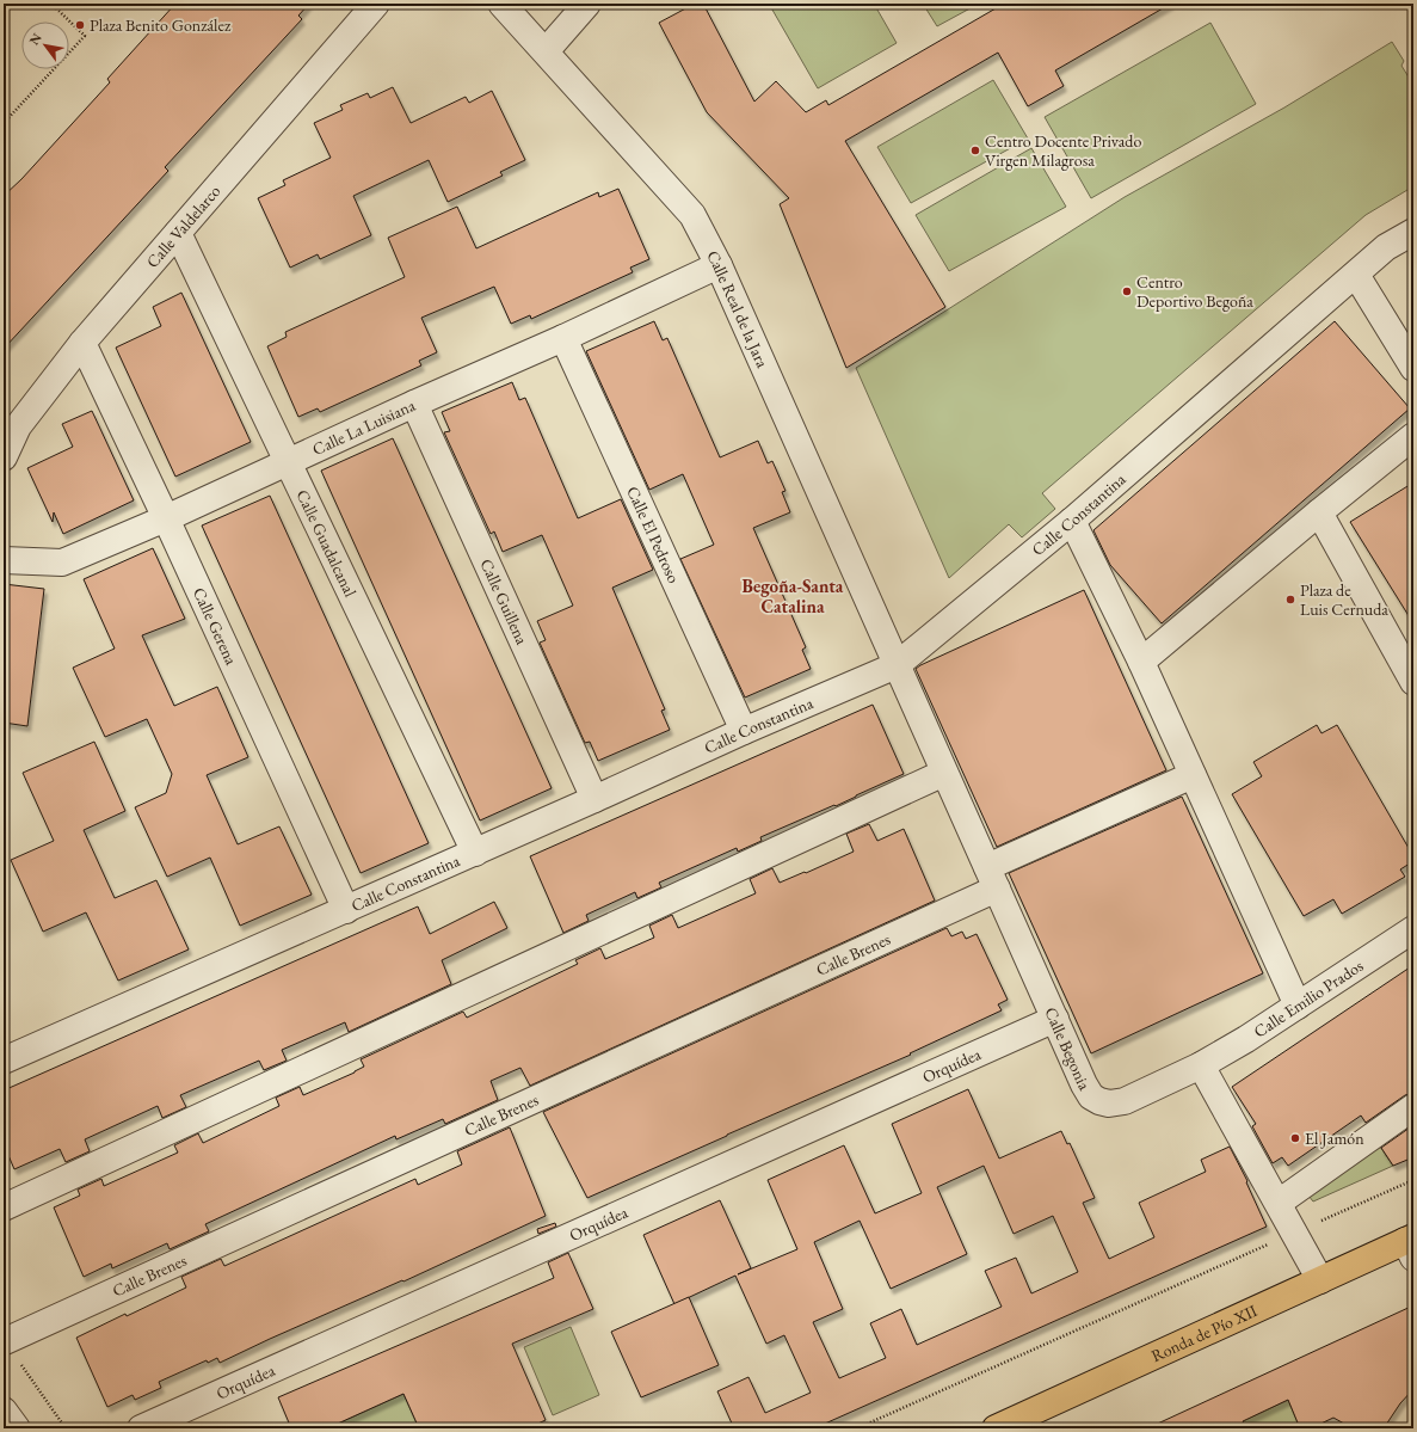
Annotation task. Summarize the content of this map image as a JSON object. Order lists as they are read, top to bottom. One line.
{"streets":{"main road":["Ronda de Pío XII"],"street":["Calle Valdelarco","Calle Real de la Jara","Calle La Luisiana","Calle Constantina","Calle El Pedroso","Calle Guadalcanal","Calle Guillena","Calle Gerena","Calle Brenes","Calle Emilio Prados","Calle Begonia","Orquídea"]},"crossings":[["Calle Valdelarco","Calle Guadalcanal"],["Calle Valdelarco","Calle Gerena"],["Calle Real de la Jara","Calle La Luisiana"],["Calle Real de la Jara","Calle Constantina"],["Calle Real de la Jara","Calle Begonia"],["Calle La Luisiana","Calle El Pedroso"],["Calle La Luisiana","Calle Guadalcanal"],["Calle La Luisiana","Calle Guillena"],["Calle La Luisiana","Calle Gerena"],["Calle Constantina","Calle El Pedroso"],["Calle Constantina","Calle Guadalcanal"],["Calle Constantina","Calle Guillena"],["Calle Constantina","Calle Gerena"],["Calle Constantina","Calle Begonia"],["Calle Brenes","Calle Begonia"],["Calle Emilio Prados","Calle Begonia"],["Calle Begonia","Orquídea"]],"districts":["Begoña-Santa Catalina"],"places":["Plaza Benito González","Centro Docente Privado Virgen Milagrosa","Centro Deportivo Begoña","Plaza de Luis Cernuda","El Jamón"],"north":"top left"}
